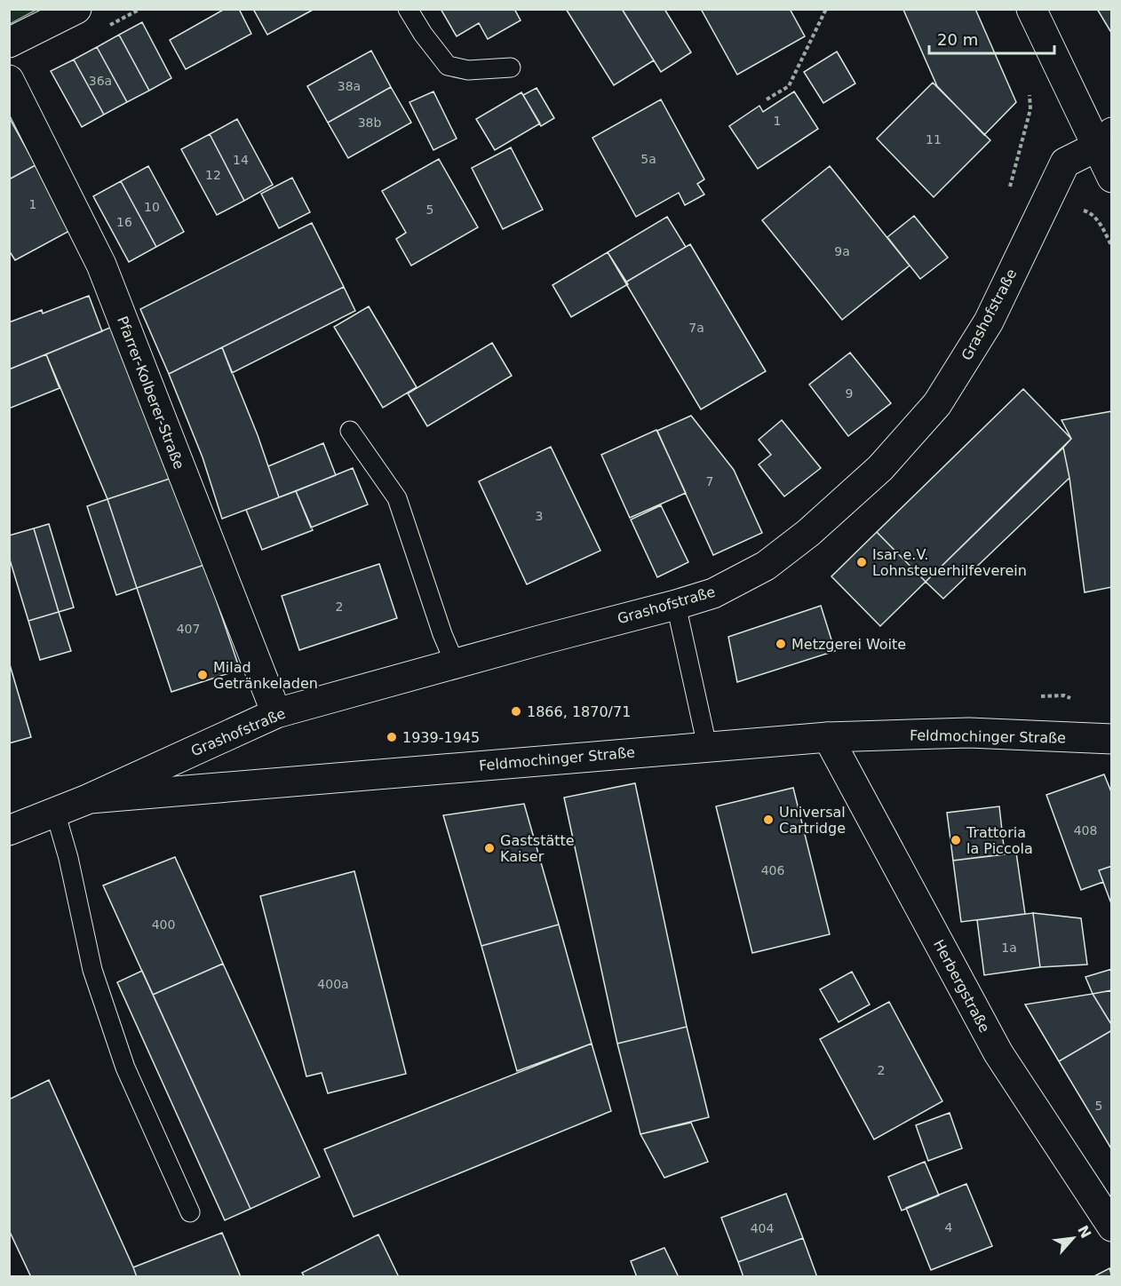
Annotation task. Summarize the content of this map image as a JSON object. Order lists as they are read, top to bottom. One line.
{"streets":{"street":["Grashofstraße","Pfarrer-Kolberer-Straße","Feldmochinger Straße","Herbergstraße"]},"crossings":[["Grashofstraße","Pfarrer-Kolberer-Straße"],["Grashofstraße","Feldmochinger Straße"],["Feldmochinger Straße","Herbergstraße"]],"places":["Isar e.V. Lohnsteuerhilfeverein","Metzgerei Woite","Milad Getränkeladen","1866, 1870/71","1939-1945","Universal Cartridge","Trattoria la Piccola","Gaststätte Kaiser"],"house_numbers":["36a","38a","1","38b","11","5a","14","12","1","10","5","16","9a","7a","9","7","3","2","407","408","406","400","1a","400a","2","5","4","404"],"scale_bar":"20 m","north":"top right"}
